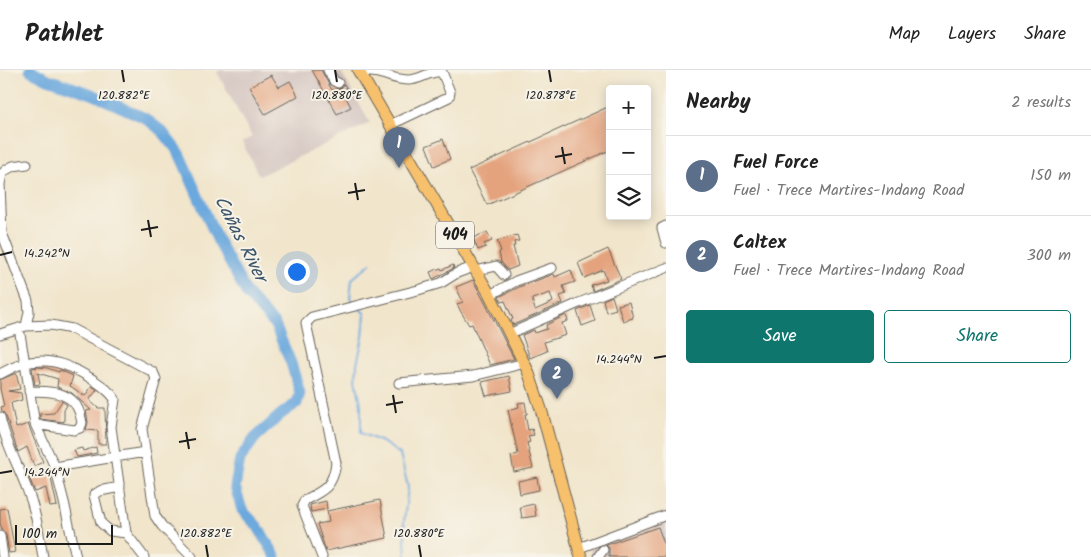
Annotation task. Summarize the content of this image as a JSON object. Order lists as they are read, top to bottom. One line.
{"streets":{"main road":["404"]},"water":["Cañas River"],"scale_bar":"100 m","page":{"header":"Pathlet","nav":["Map","Layers","Share"],"heading":["Nearby","2 results"],"map_buttons":["+","−"],"pins":["1","2"],"list":[{"mark":"1","name":"Fuel Force","note":"Fuel · Trece Martires-Indang Road","value":"150 m"},{"mark":"2","name":"Caltex","note":"Fuel · Trece Martires-Indang Road","value":"300 m"}],"buttons":["Save","Share"],"scale":"100 m"},"coordinates":["120.882°E","120.878°E","120.880°E","14.242°N","14.244°N"]}
